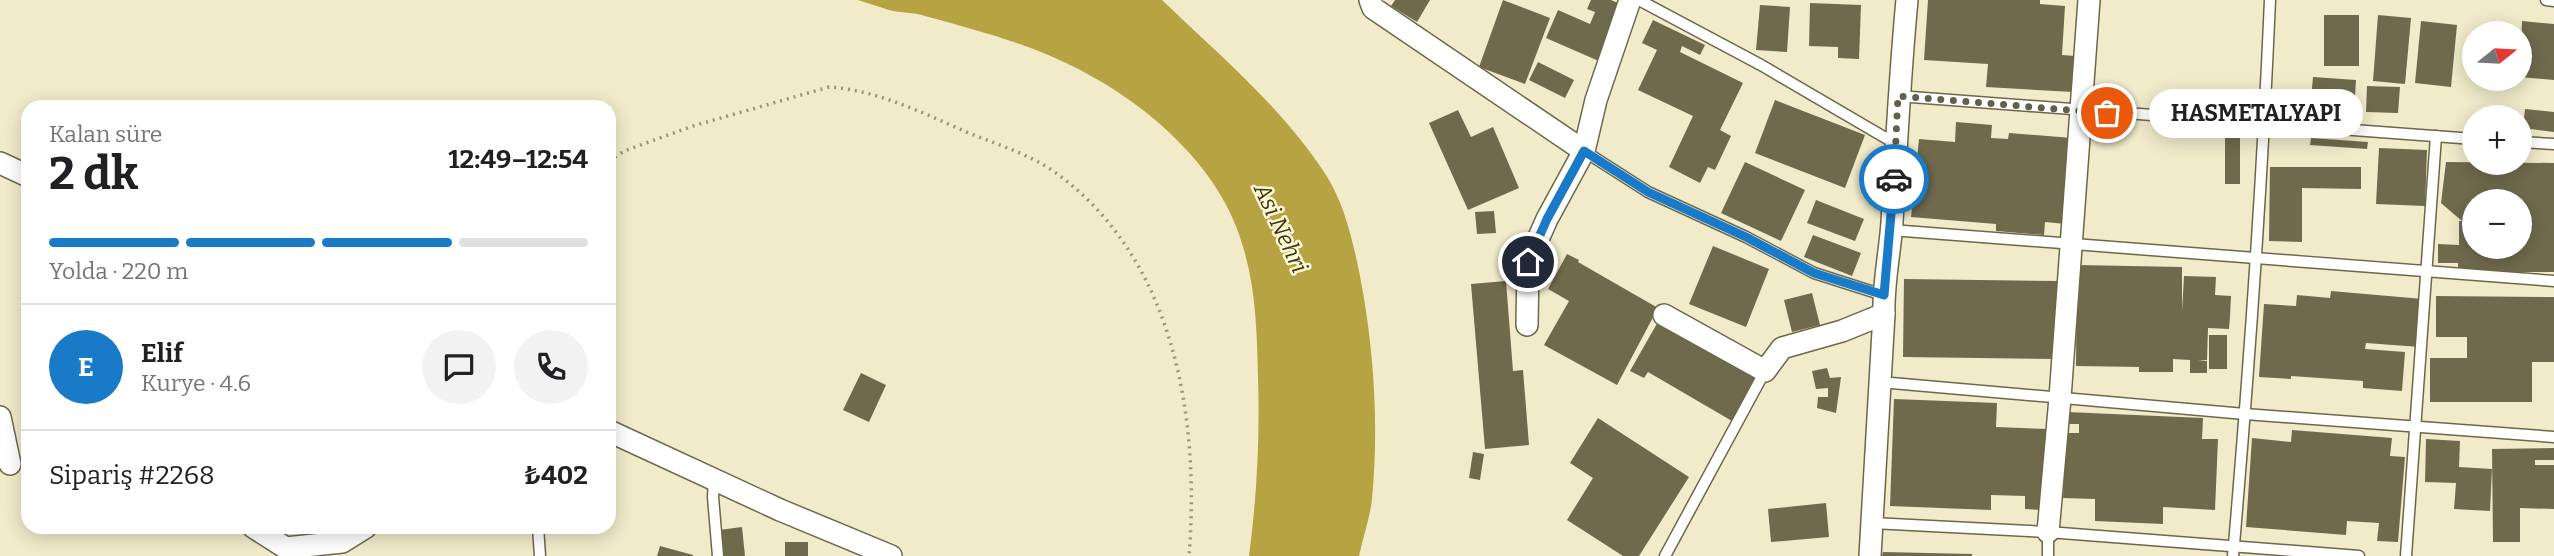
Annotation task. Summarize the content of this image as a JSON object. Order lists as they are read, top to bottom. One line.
{"water":["Asi Nehri"],"places":["HASMETALYAPI"],"north":"right","page":{"map_buttons":["+","−"],"bubble":"HASMETALYAPI","heading":["2 dk","Kalan süre","12:49–12:54"],"panel":["Elif","Kurye · 4.6","Sipariş #2268","₺402"],"bar":"Yolda · 220 m","round":"E"}}
